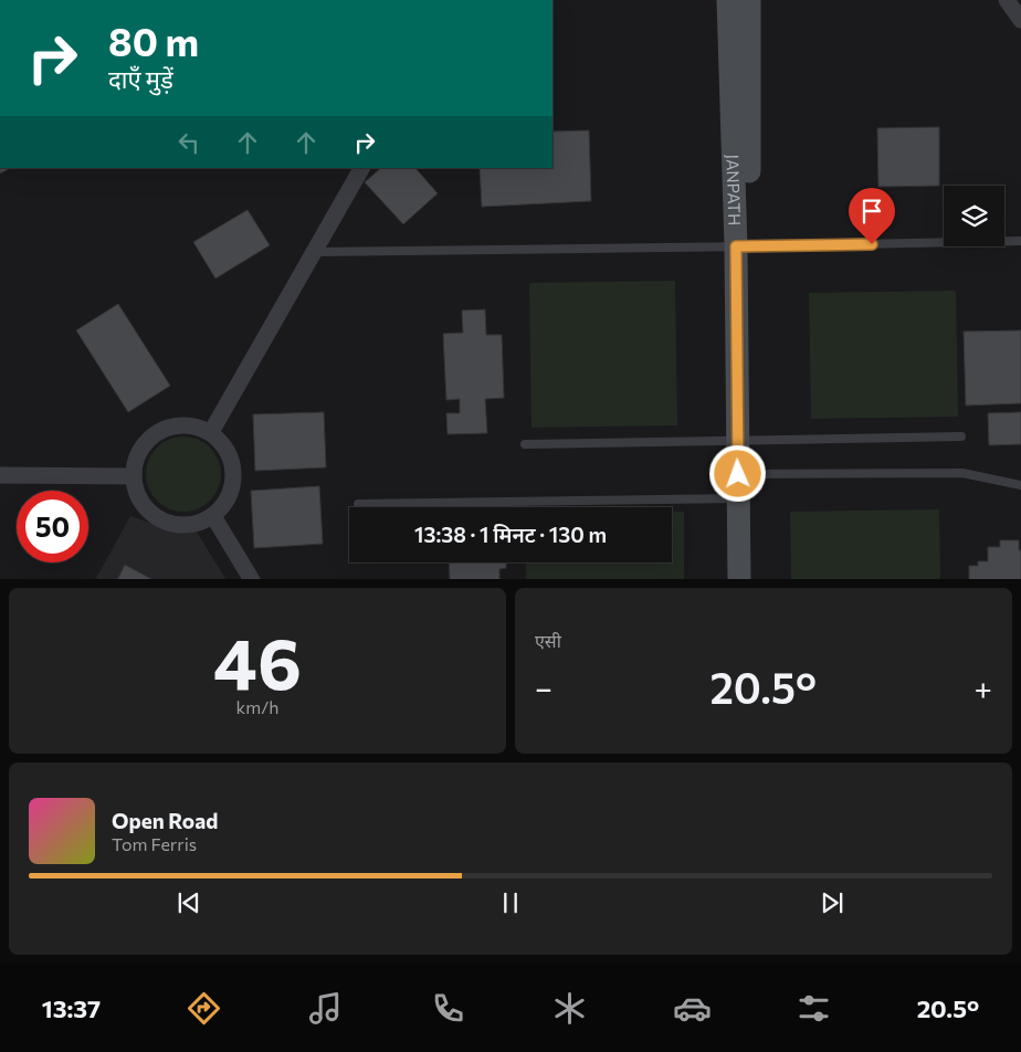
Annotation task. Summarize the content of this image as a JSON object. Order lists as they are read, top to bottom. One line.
{"streets":{"main road":["JANPATH"]},"page":{"turn":["80 m","दाएँ मुड़ें"],"limit":"50","trip":"13:38 · 1 मिनट · 130 m","tile":[["46","km/h"],"एसी"],"heat":["−","20.5°","+"],"song":["Open Road","Tom Ferris"],"tabs":["13:37","20.5°"]}}
